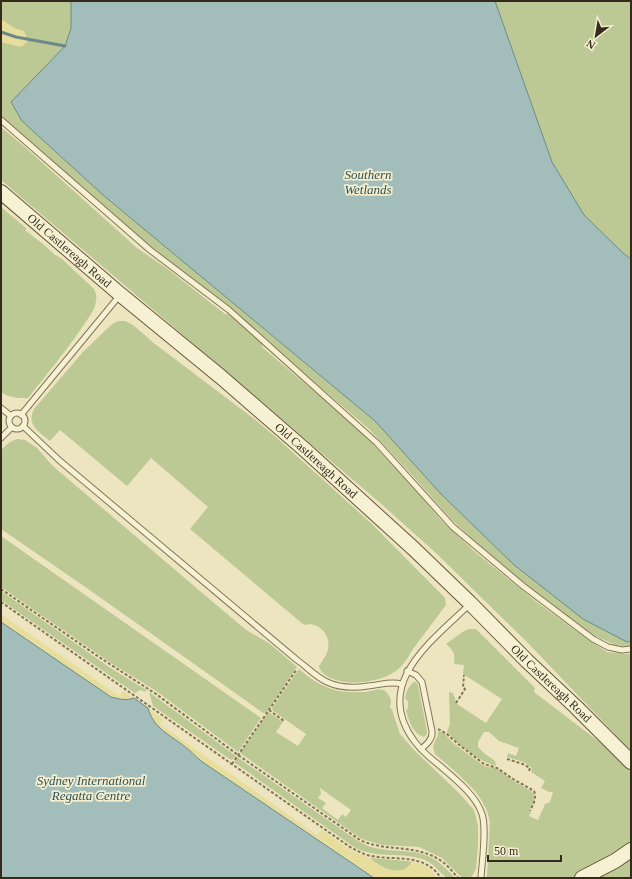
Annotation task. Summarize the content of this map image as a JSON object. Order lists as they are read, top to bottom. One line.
{"streets":{"street":["Old Castlereagh Road"]},"water":["Southern Wetlands","Sydney International Regatta Centre"],"scale_bar":"50 m","north":"bottom left"}
